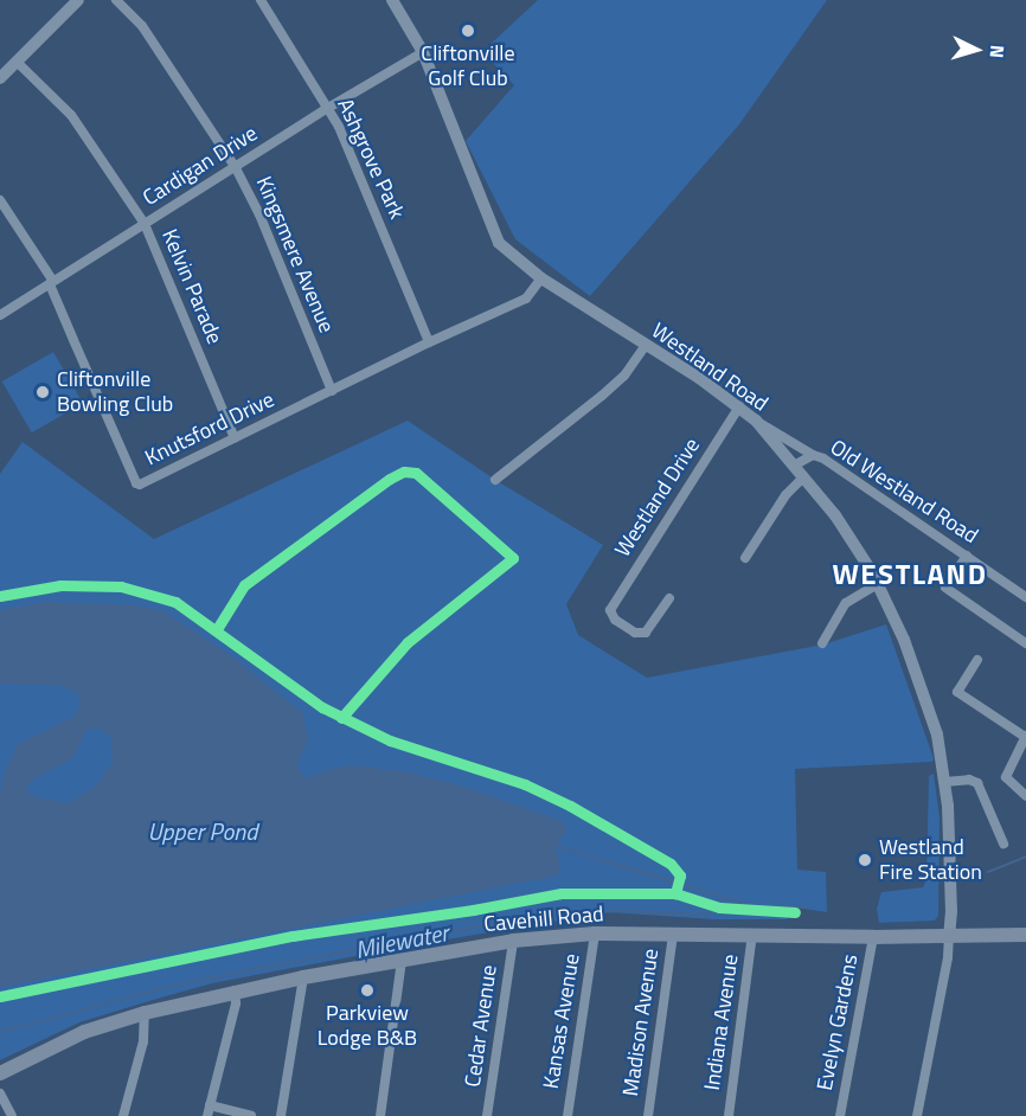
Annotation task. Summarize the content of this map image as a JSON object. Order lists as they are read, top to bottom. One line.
{"streets":{"main road":["Cavehill Road"],"street":["Ashgrove Park","Cardigan Drive","Kingsmere Avenue","Kelvin Parade","Westland Road","Knutsford Drive","Old Westland Road","Westland Drive","Kansas Avenue","Madison Avenue","Indiana Avenue","Evelyn Gardens","Cedar Avenue"]},"crossings":[["Ashgrove Park","Cardigan Drive"],["Ashgrove Park","Knutsford Drive"],["Cardigan Drive","Kingsmere Avenue"],["Cardigan Drive","Kelvin Parade"],["Cardigan Drive","Westland Road"],["Cardigan Drive","Knutsford Drive"],["Kingsmere Avenue","Knutsford Drive"],["Kelvin Parade","Knutsford Drive"],["Westland Road","Knutsford Drive"],["Westland Road","Old Westland Road"],["Westland Road","Westland Drive"],["Westland Road","Cavehill Road"],["Cavehill Road","Kansas Avenue"],["Cavehill Road","Madison Avenue"],["Cavehill Road","Indiana Avenue"],["Cavehill Road","Evelyn Gardens"],["Cavehill Road","Cedar Avenue"]],"districts":["WESTLAND"],"water":["Upper Pond","Milewater"],"places":["Cliftonville Golf Club","Cliftonville Bowling Club","Westland Fire Station","Parkview Lodge B&B"],"north":"right"}
